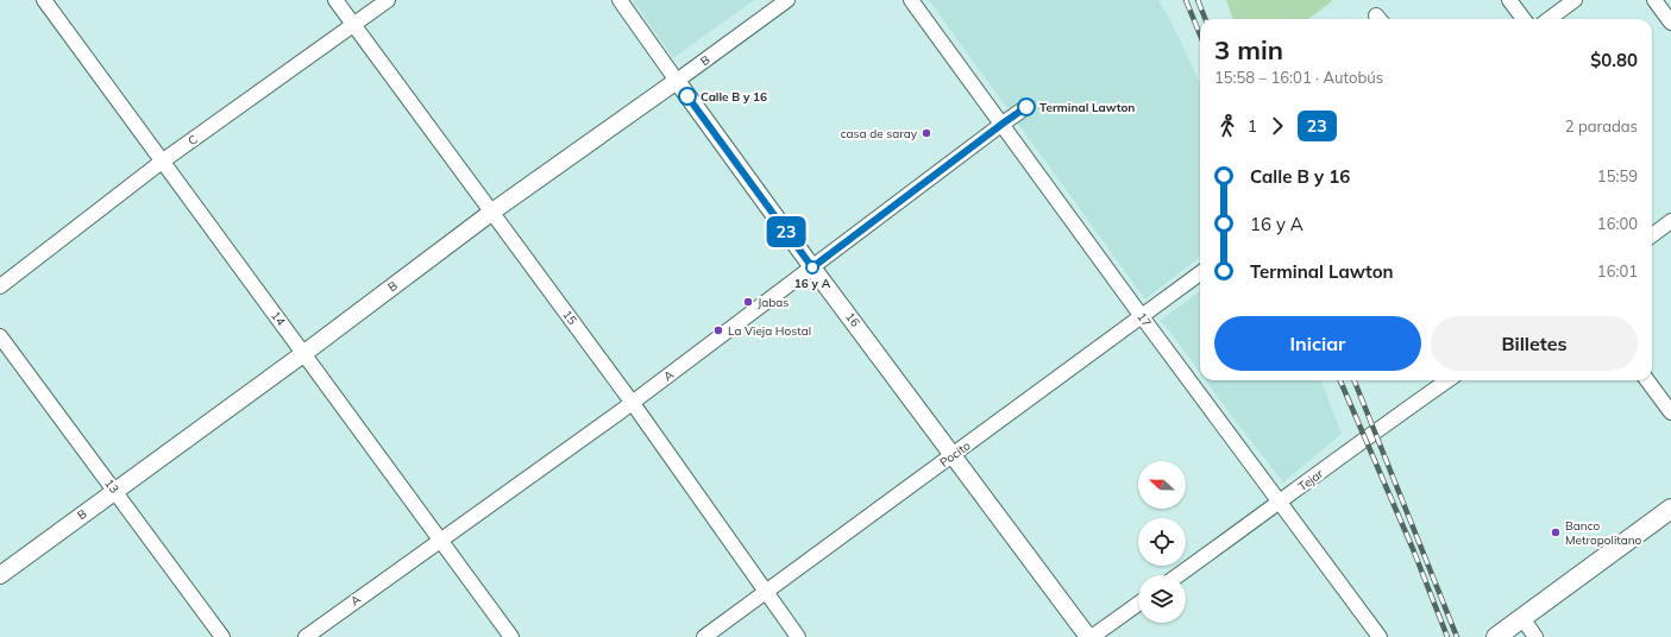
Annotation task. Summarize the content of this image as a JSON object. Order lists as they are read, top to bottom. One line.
{"streets":{"street":["B","C","15","14","16","17","A","Pocito","Tejar","13"]},"crossings":[["B","15"],["B","14"],["B","16"],["B","13"],["C","15"],["C","14"],["15","A"],["15","Pocito"],["14","A"],["16","A"],["16","Pocito"],["17","A"],["17","Pocito"],["17","Tejar"]],"places":["Calle B y 16","Terminal Lawton","casa de saray","16 y A","Jabas","La Vieja Hostal","Banco Metropolitano"],"lines":["bus line 23"],"north":"left","page":{"on_map":"23","heading":["3 min","15:58 – 16:01 · Autobús","$0.80"],"legs":["1","23","2 paradas"],"list":[{"name":"Calle B y 16","value":"15:59"},{"name":"16 y A","value":"16:00"},{"name":"Terminal Lawton","value":"16:01"}],"buttons":["Iniciar","Billetes"]}}
